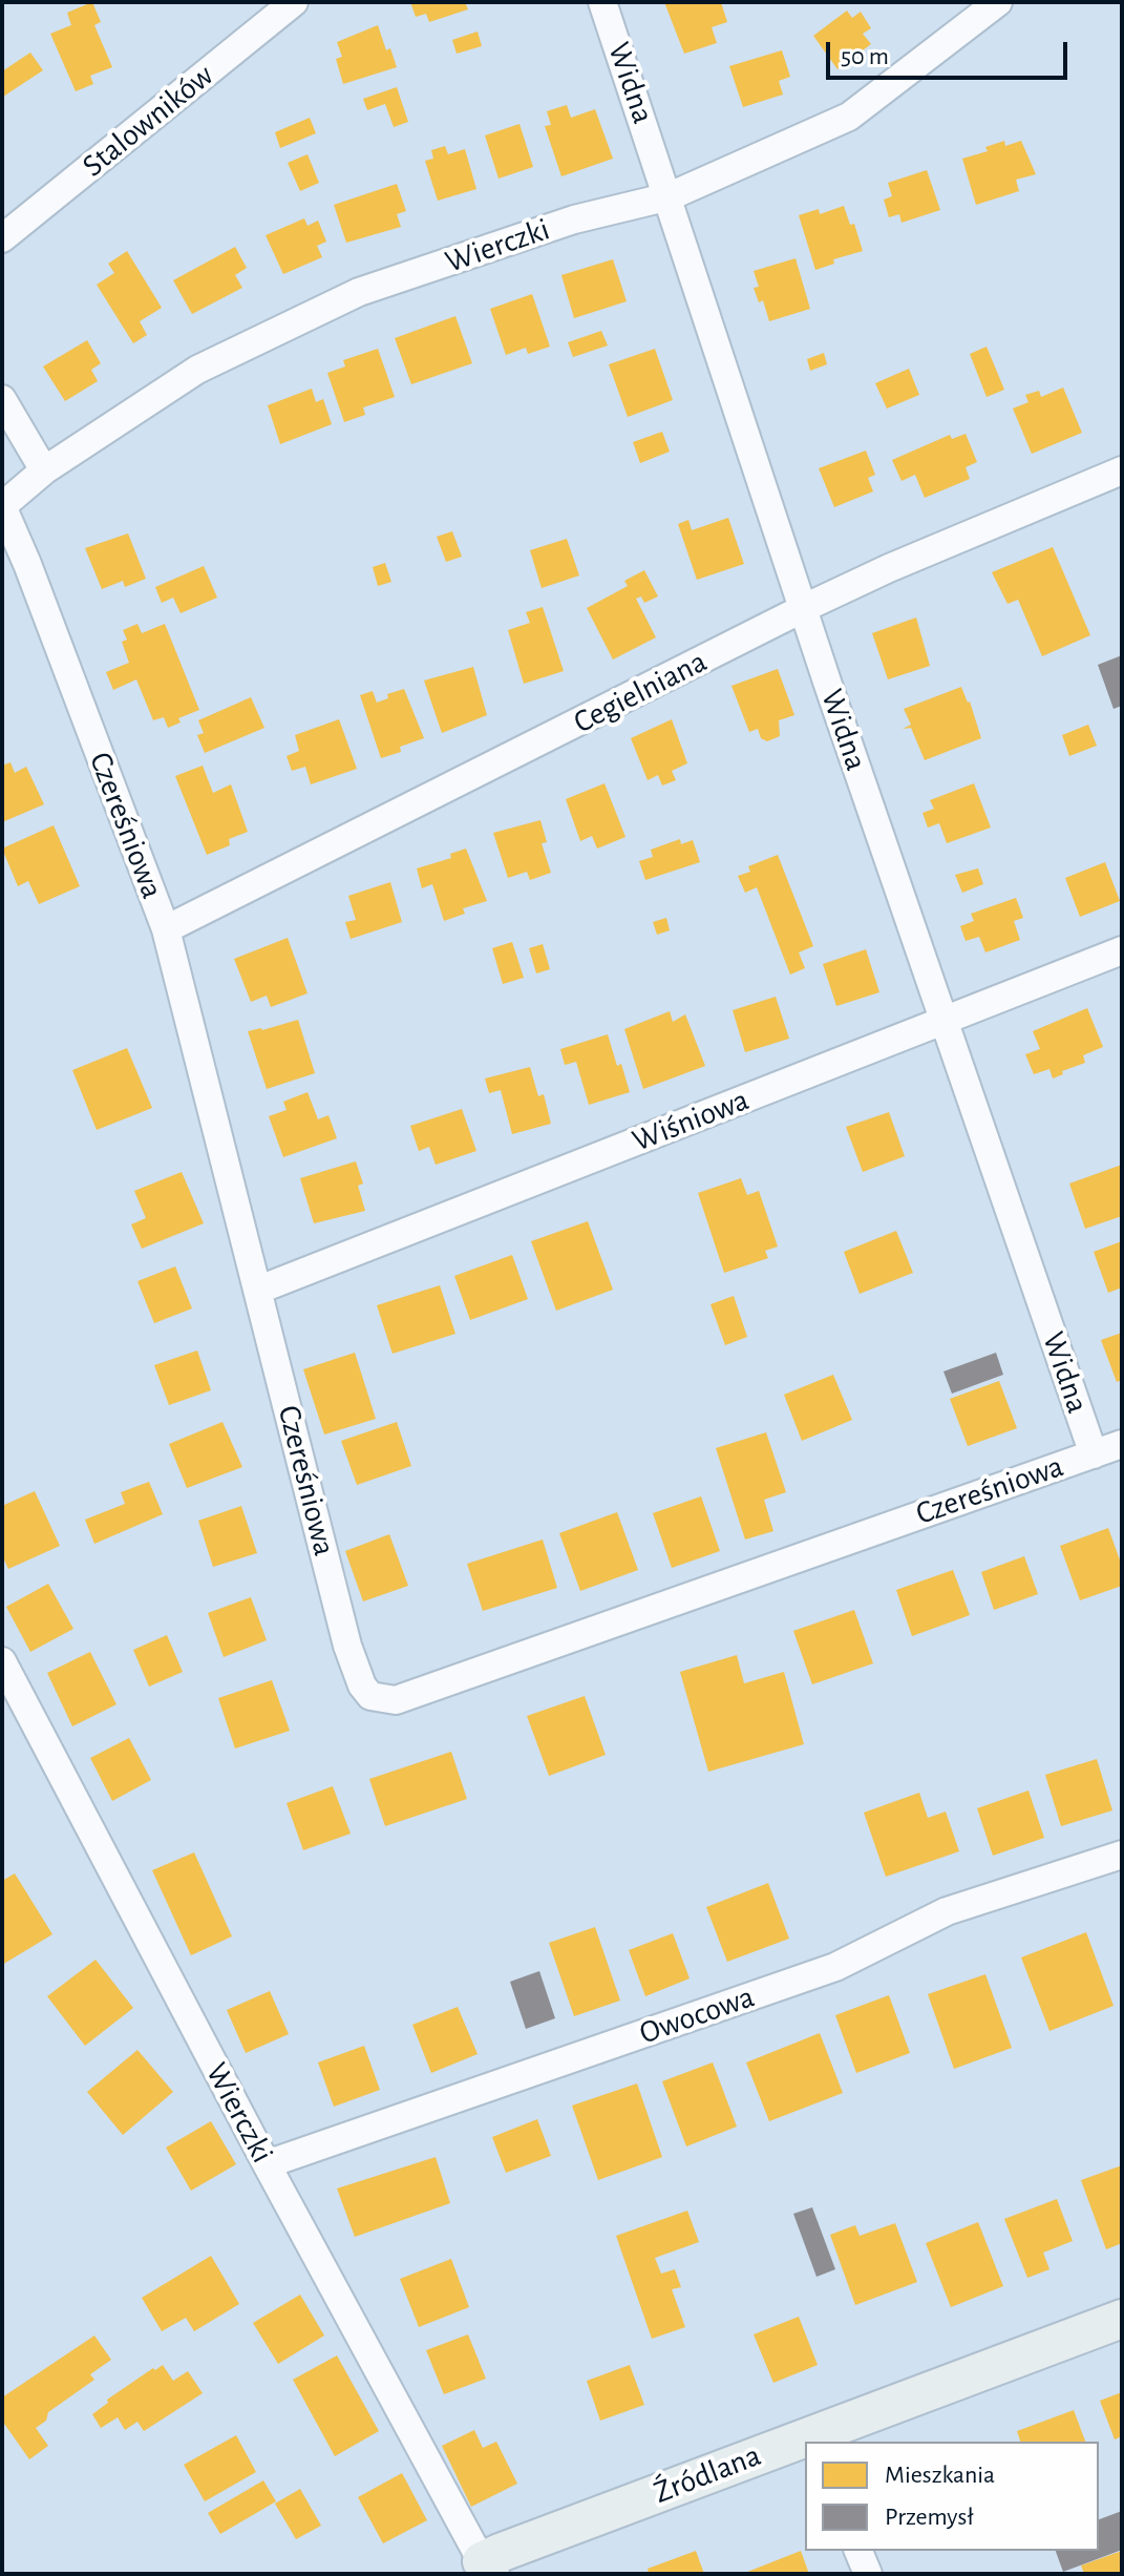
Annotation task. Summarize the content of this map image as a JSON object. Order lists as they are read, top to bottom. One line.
{"streets":{"street":["Widna","Stalowników","Wierczki","Cegielniana","Czereśniowa","Wiśniowa","Owocowa","Źródlana"]},"crossings":[["Widna","Wierczki"],["Widna","Cegielniana"],["Widna","Czereśniowa"],["Widna","Wiśniowa"],["Wierczki","Czereśniowa"],["Wierczki","Owocowa"],["Wierczki","Źródlana"],["Cegielniana","Czereśniowa"],["Czereśniowa","Wiśniowa"]],"legend":["Mieszkania","Przemysł"],"scale_bar":"50 m"}
